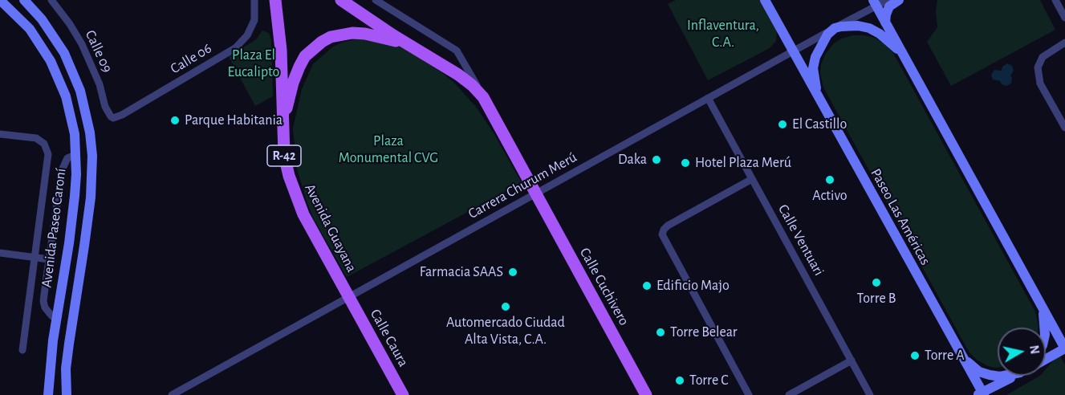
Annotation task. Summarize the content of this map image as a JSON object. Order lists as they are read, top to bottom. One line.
{"streets":{"main road":["R-42","Paseo Las Américas","Avenida Paseo Caroní","Avenida Guayana","Calle Cuchivero","Calle Caura"],"street":["Calle 09","Calle 06","Carrera Churum Merú","Calle Ventuari"]},"crossings":[["Calle 09","Calle 06"],["Carrera Churum Merú","Paseo Las Américas"],["Carrera Churum Merú","Avenida Guayana"],["Carrera Churum Merú","Calle Ventuari"],["Carrera Churum Merú","Calle Cuchivero"],["Carrera Churum Merú","Calle Caura"],["Avenida Guayana","Calle Caura"]],"parks":["Inflaventura, C.A.","Plaza El Eucalipto","Plaza Monumental CVG"],"places":["Parque Habitania","El Castillo","Daka","Hotel Plaza Merú","Activo","Farmacia SAAS","Torre B","Edificio Majo","Automercado Ciudad Alta Vista, C.A.","Torre Belear","Torre A","Torre C"],"north":"right"}
